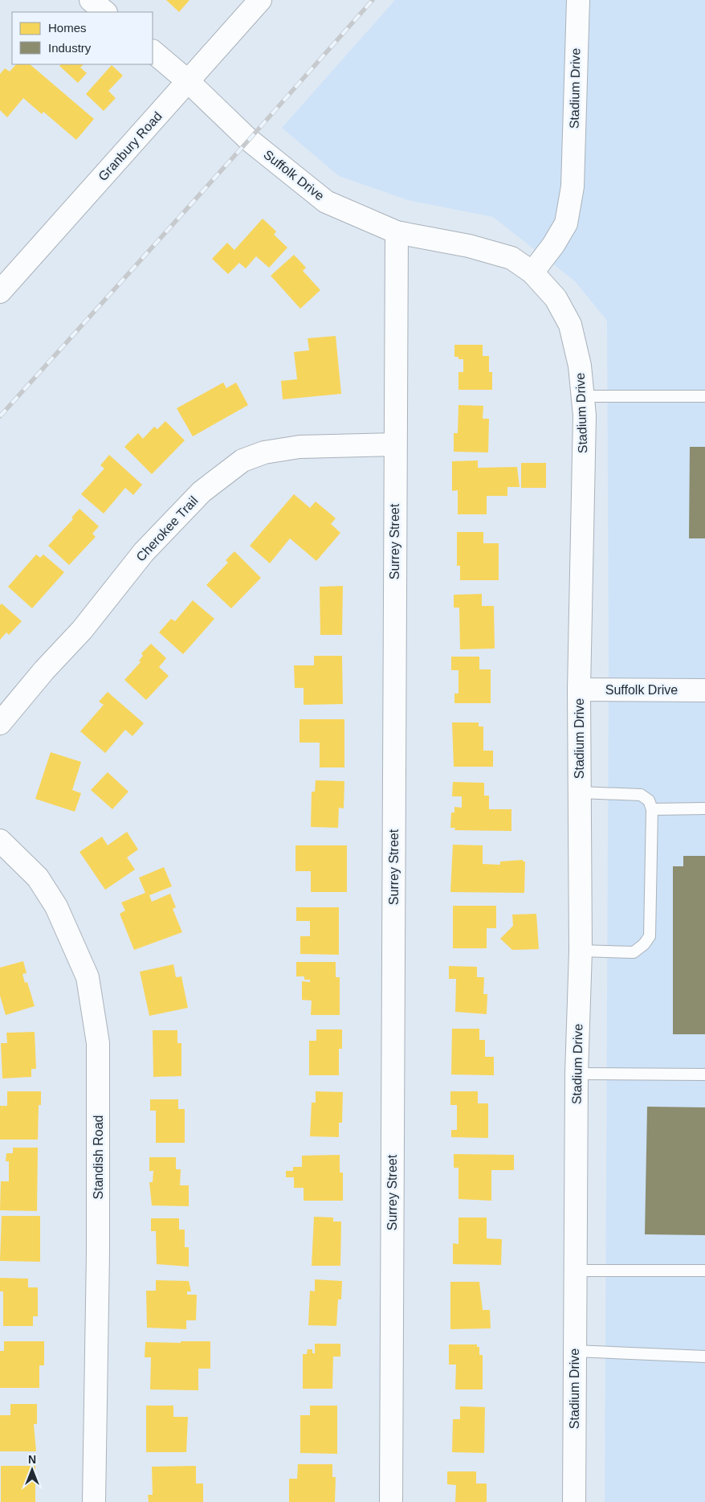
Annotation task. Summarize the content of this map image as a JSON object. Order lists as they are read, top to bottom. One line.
{"streets":{"street":["Stadium Drive","Granbury Road","Suffolk Drive","Cherokee Trail","Surrey Street","Standish Road"]},"crossings":[["Stadium Drive","Suffolk Drive"],["Granbury Road","Suffolk Drive"],["Suffolk Drive","Surrey Street"],["Cherokee Trail","Surrey Street"]],"legend":["Homes","Industry"],"north":"top"}
